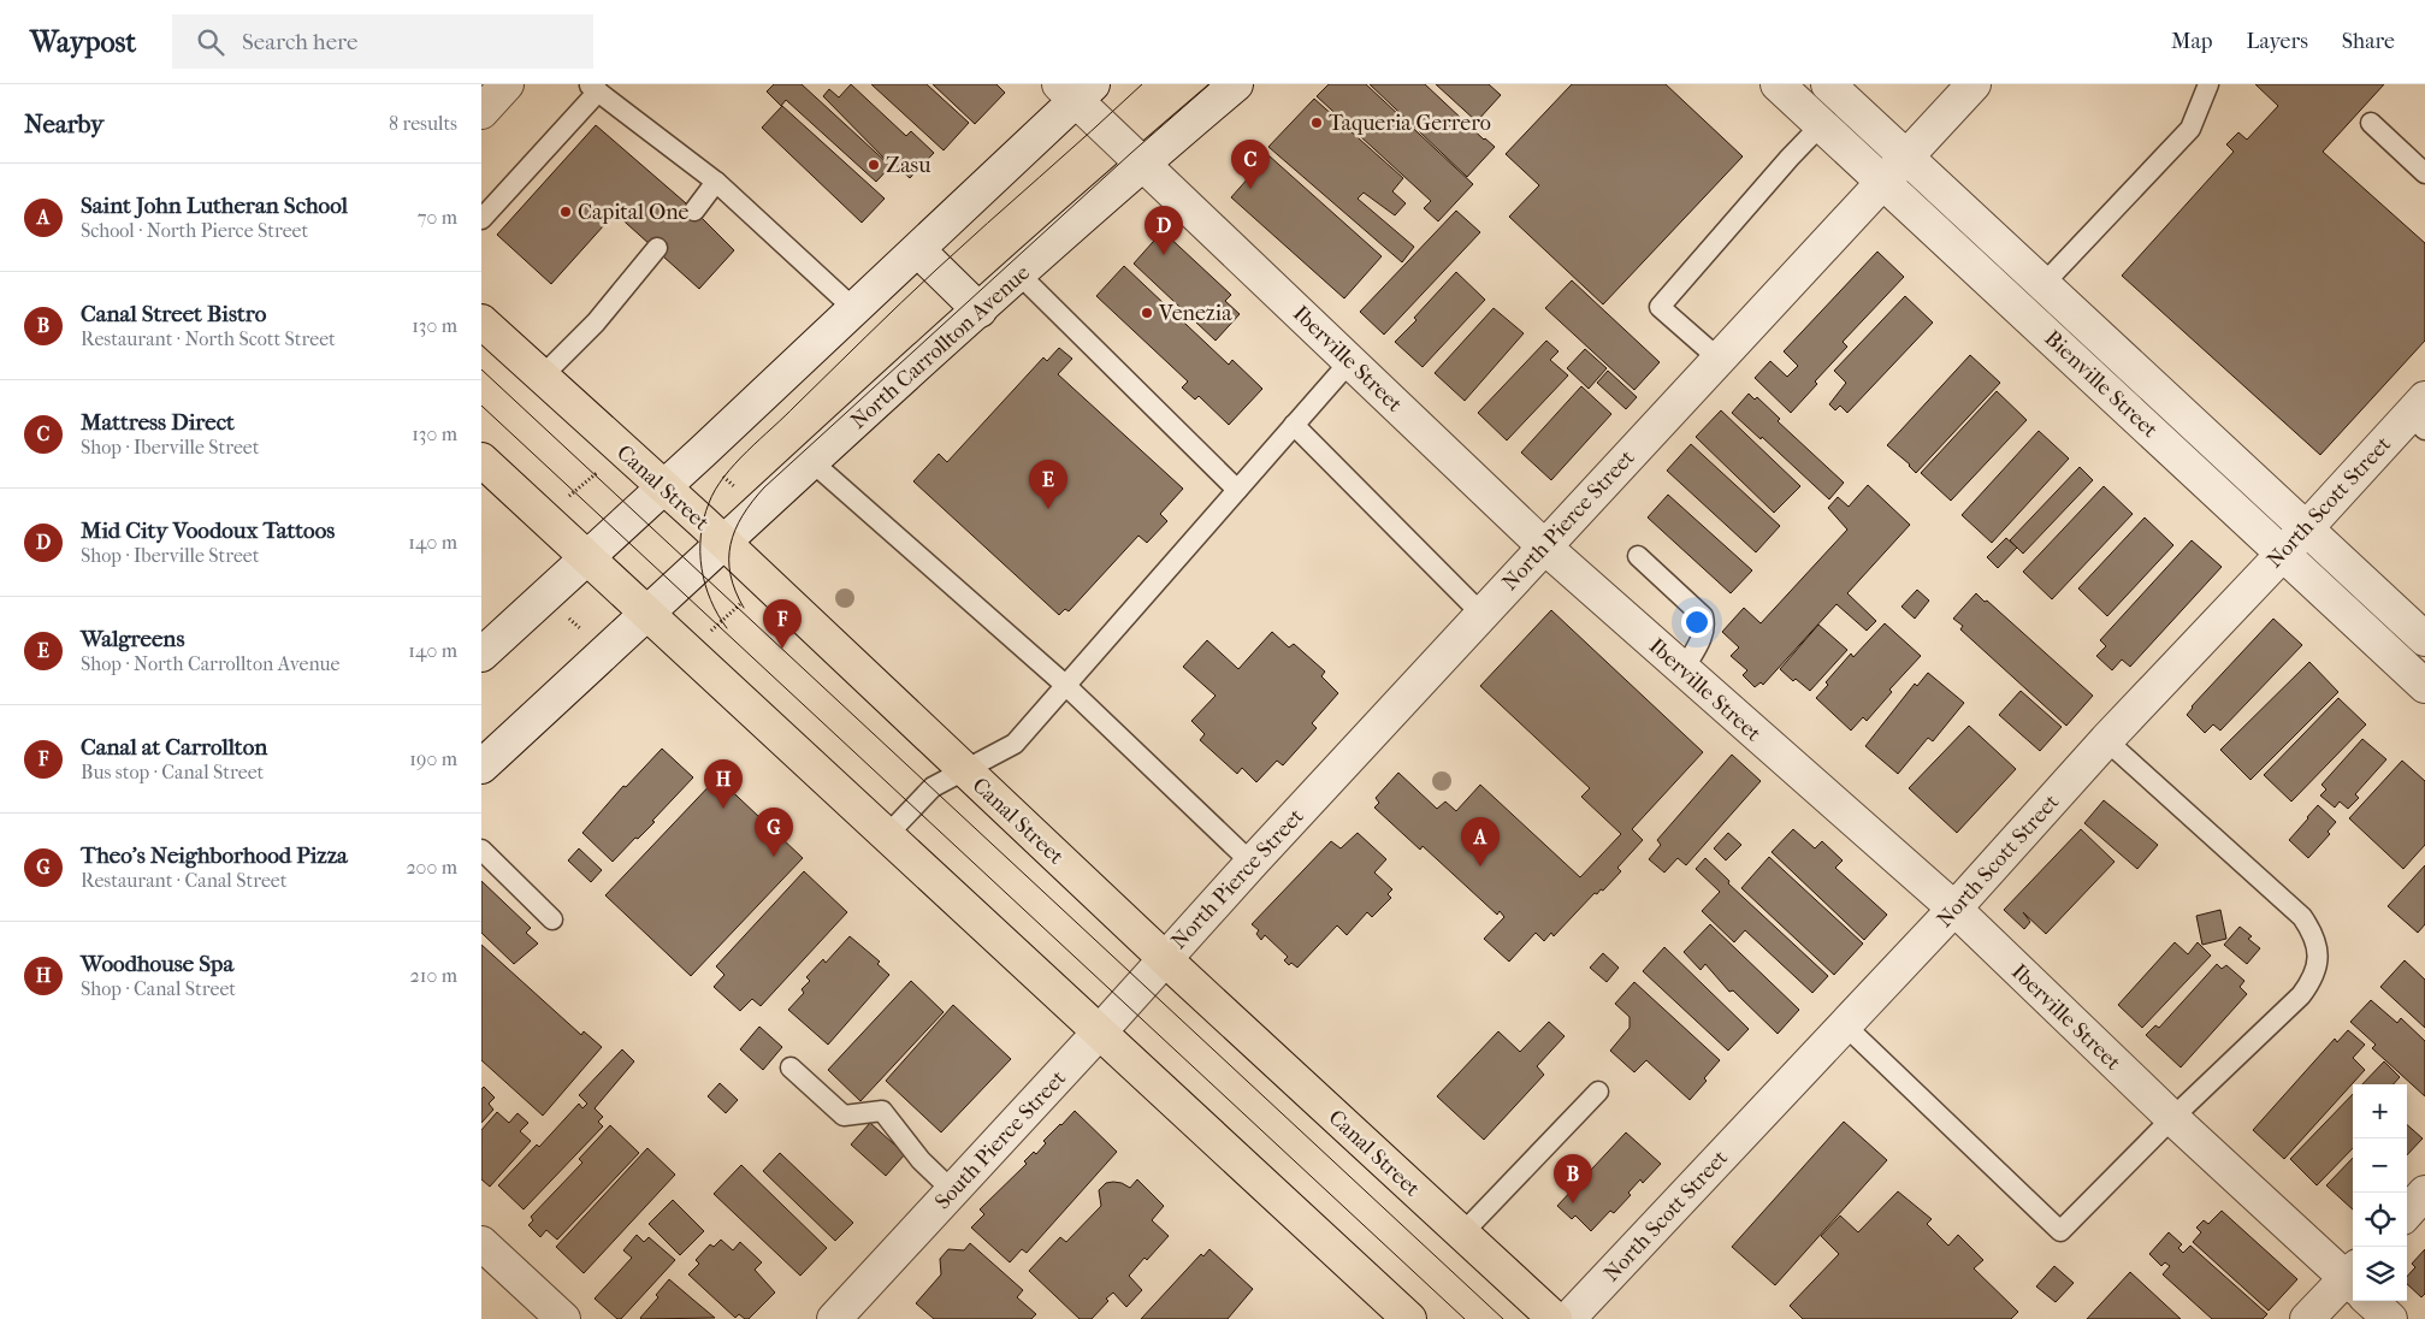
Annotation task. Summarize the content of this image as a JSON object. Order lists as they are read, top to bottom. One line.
{"streets":{"main road":["Canal Street"],"street":["North Carrollton Avenue","Iberville Street","Bienville Street","North Scott Street","North Pierce Street","South Pierce Street"]},"crossings":[["North Carrollton Avenue","Iberville Street"],["North Carrollton Avenue","Canal Street"],["Iberville Street","North Scott Street"],["Iberville Street","North Pierce Street"],["Bienville Street","North Scott Street"],["Bienville Street","North Pierce Street"],["Canal Street","North Pierce Street"],["Canal Street","South Pierce Street"],["North Pierce Street","South Pierce Street"]],"places":["Taqueria Gerrero","Zasu","Capital One","Venezia"],"page":{"header":"Waypost","search":"Search here","nav":["Map","Layers","Share"],"heading":["Nearby","8 results"],"pins":["C","D","E","F","H","G","A","B"],"list":[{"mark":"A","name":"Saint John Lutheran School","note":"School · North Pierce Street","value":"70 m"},{"mark":"B","name":"Canal Street Bistro","note":"Restaurant · North Scott Street","value":"130 m"},{"mark":"C","name":"Mattress Direct","note":"Shop · Iberville Street","value":"130 m"},{"mark":"D","name":"Mid City Voodoux Tattoos","note":"Shop · Iberville Street","value":"140 m"},{"mark":"E","name":"Walgreens","note":"Shop · North Carrollton Avenue","value":"140 m"},{"mark":"F","name":"Canal at Carrollton","note":"Bus stop · Canal Street","value":"190 m"},{"mark":"G","name":"Theo's Neighborhood Pizza","note":"Restaurant · Canal Street","value":"200 m"},{"mark":"H","name":"Woodhouse Spa","note":"Shop · Canal Street","value":"210 m"}],"map_buttons":["+","−"]}}
